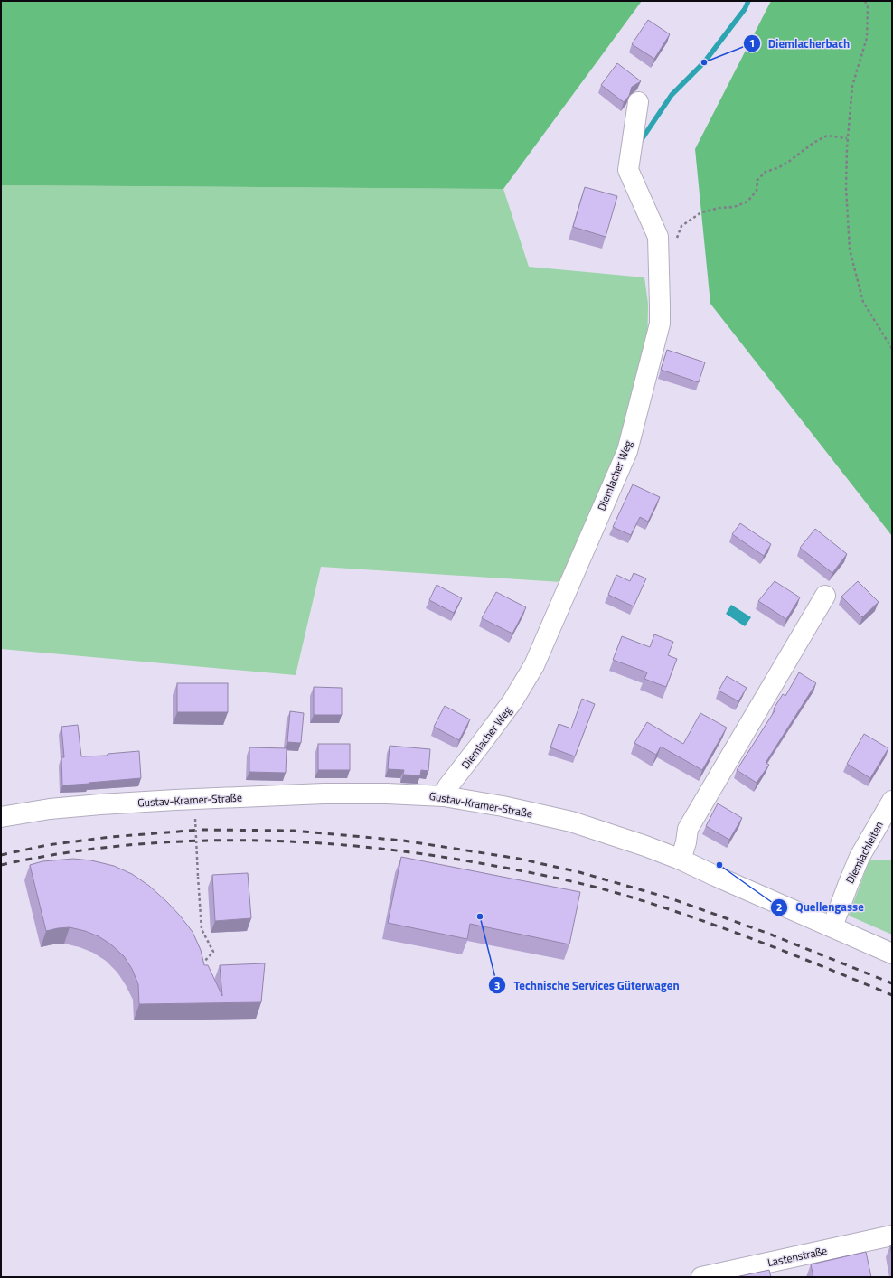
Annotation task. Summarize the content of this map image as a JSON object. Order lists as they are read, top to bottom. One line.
{"streets":{"street":["Diemlacher Weg","Gustav-Kramer-Straße","Diemlachleiten","Lastenstraße"]},"crossings":[["Diemlacher Weg","Gustav-Kramer-Straße"],["Gustav-Kramer-Straße","Diemlachleiten"]],"places":["Diemlacherbach","Quellengasse","Technische Services Güterwagen"]}
